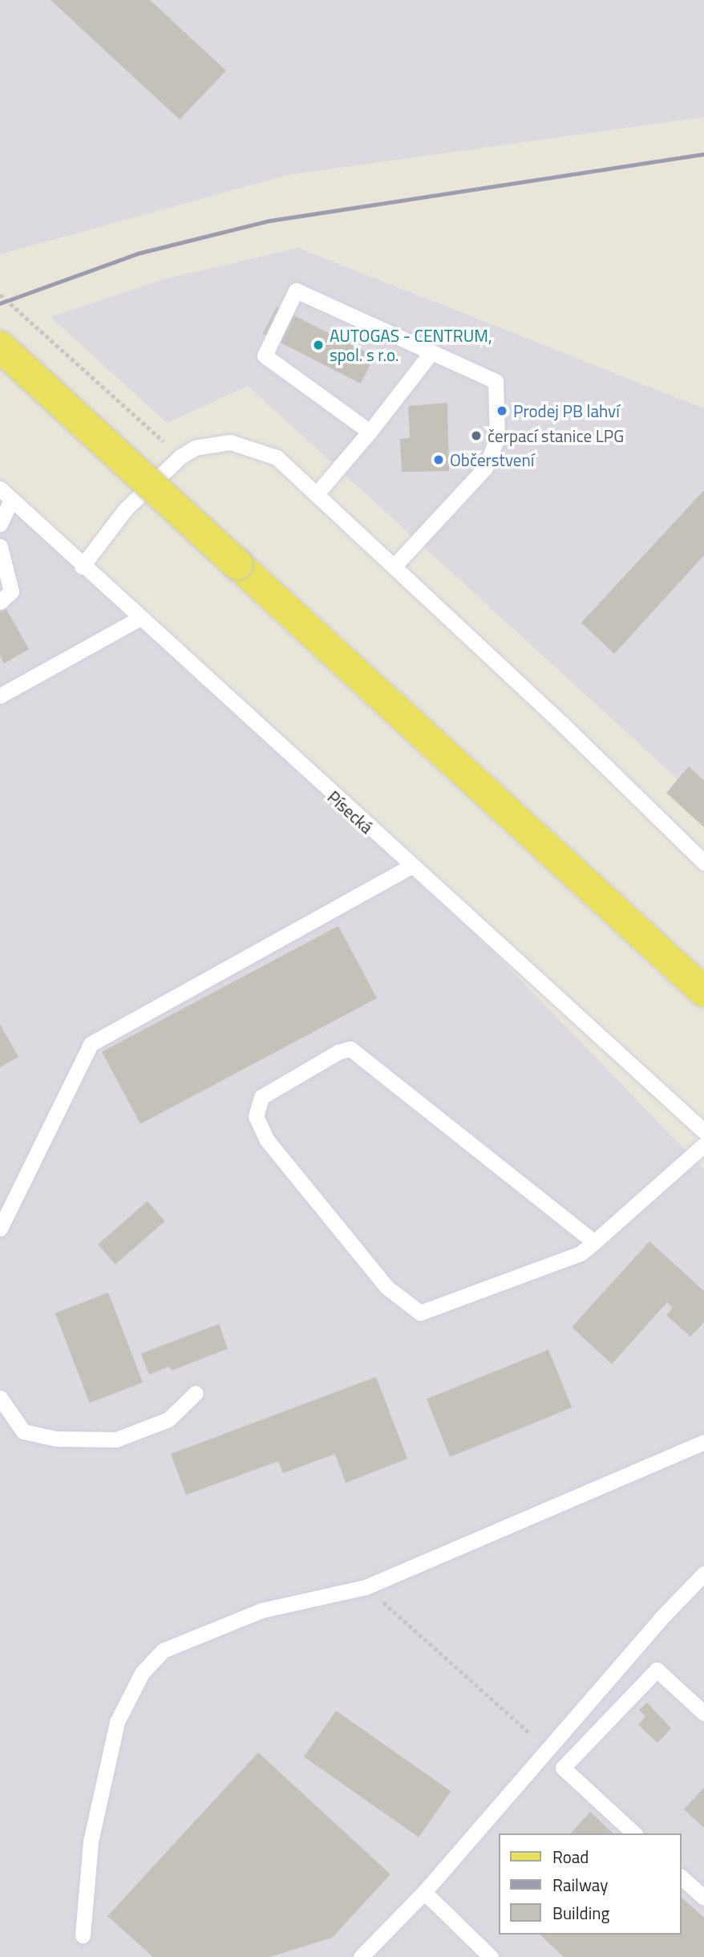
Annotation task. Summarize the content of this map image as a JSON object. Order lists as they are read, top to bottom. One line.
{"streets":{"lane":["Písecká"]},"places":["AUTOGAS - CENTRUM, spol. s r.o.","Prodej PB lahví","čerpací stanice LPG","Občerstvení"],"legend":["Road","Railway","Building"]}
